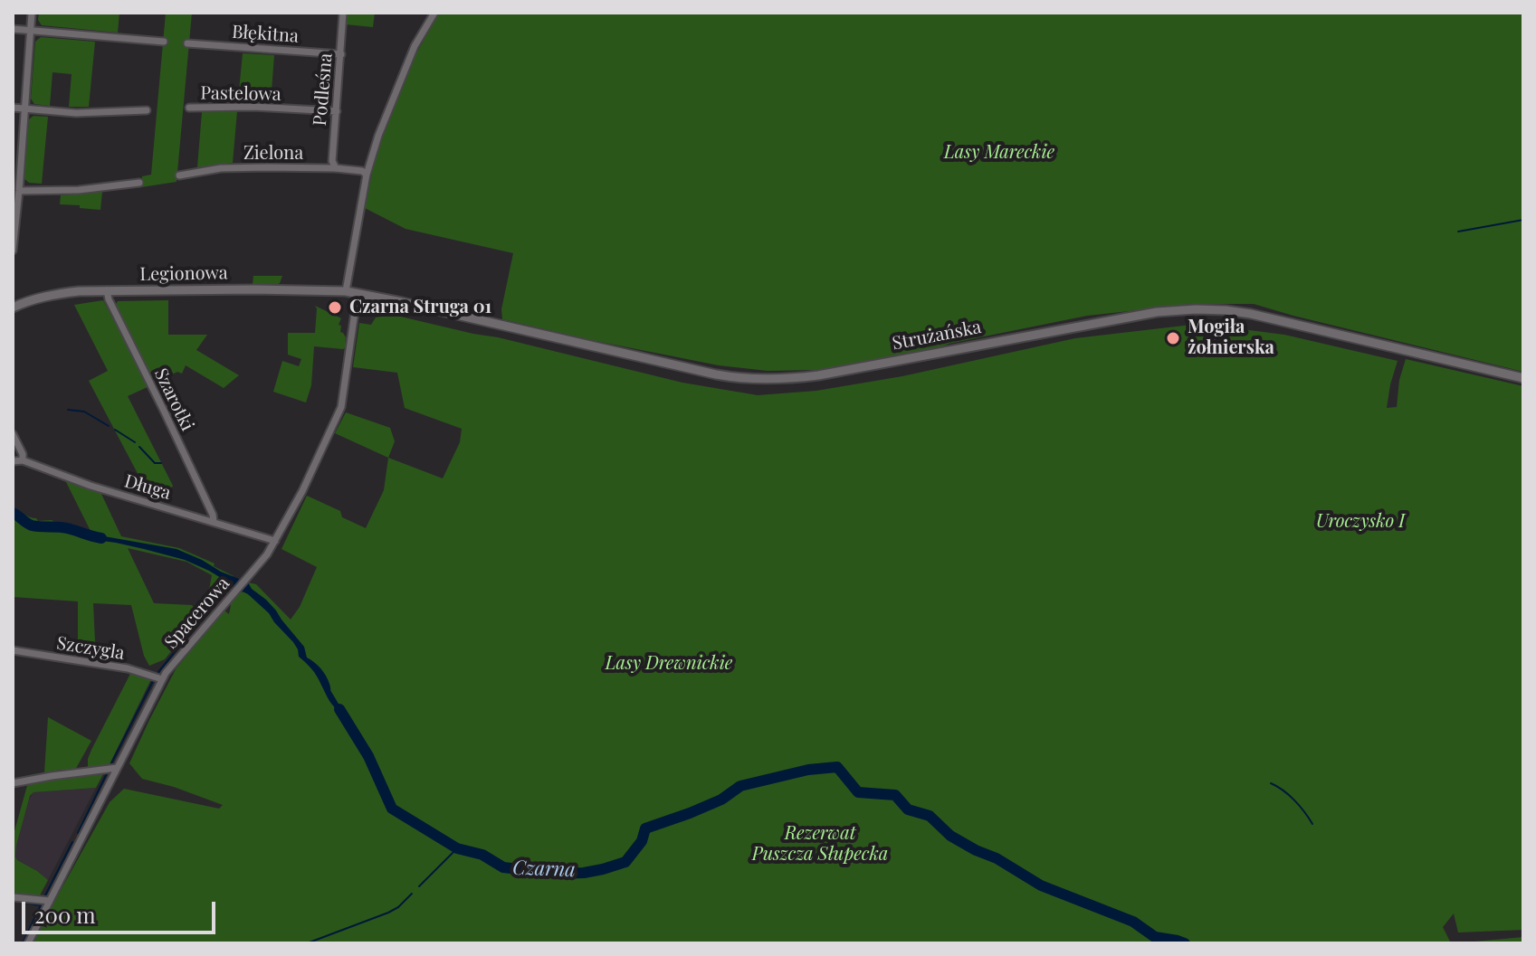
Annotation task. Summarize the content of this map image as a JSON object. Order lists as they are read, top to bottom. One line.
{"streets":{"main road":["Legionowa","Strużańska"],"street":["Błękitna","Podleśna","Pastelowa","Zielona","Szarotki","Długa","Spacerowa","Szczygla"]},"crossings":[["Błękitna","Podleśna"],["Podleśna","Pastelowa"],["Podleśna","Zielona"],["Legionowa","Strużańska"],["Legionowa","Szarotki"],["Legionowa","Spacerowa"],["Strużańska","Spacerowa"],["Szarotki","Długa"],["Długa","Spacerowa"],["Spacerowa","Szczygla"]],"water":["Czarna"],"parks":["Lasy Mareckie","Uroczysko I","Lasy Drewnickie","Rezerwat Puszcza Słupecka"],"places":["Czarna Struga 01","Mogiła żołnierska"],"scale_bar":"200 m"}
